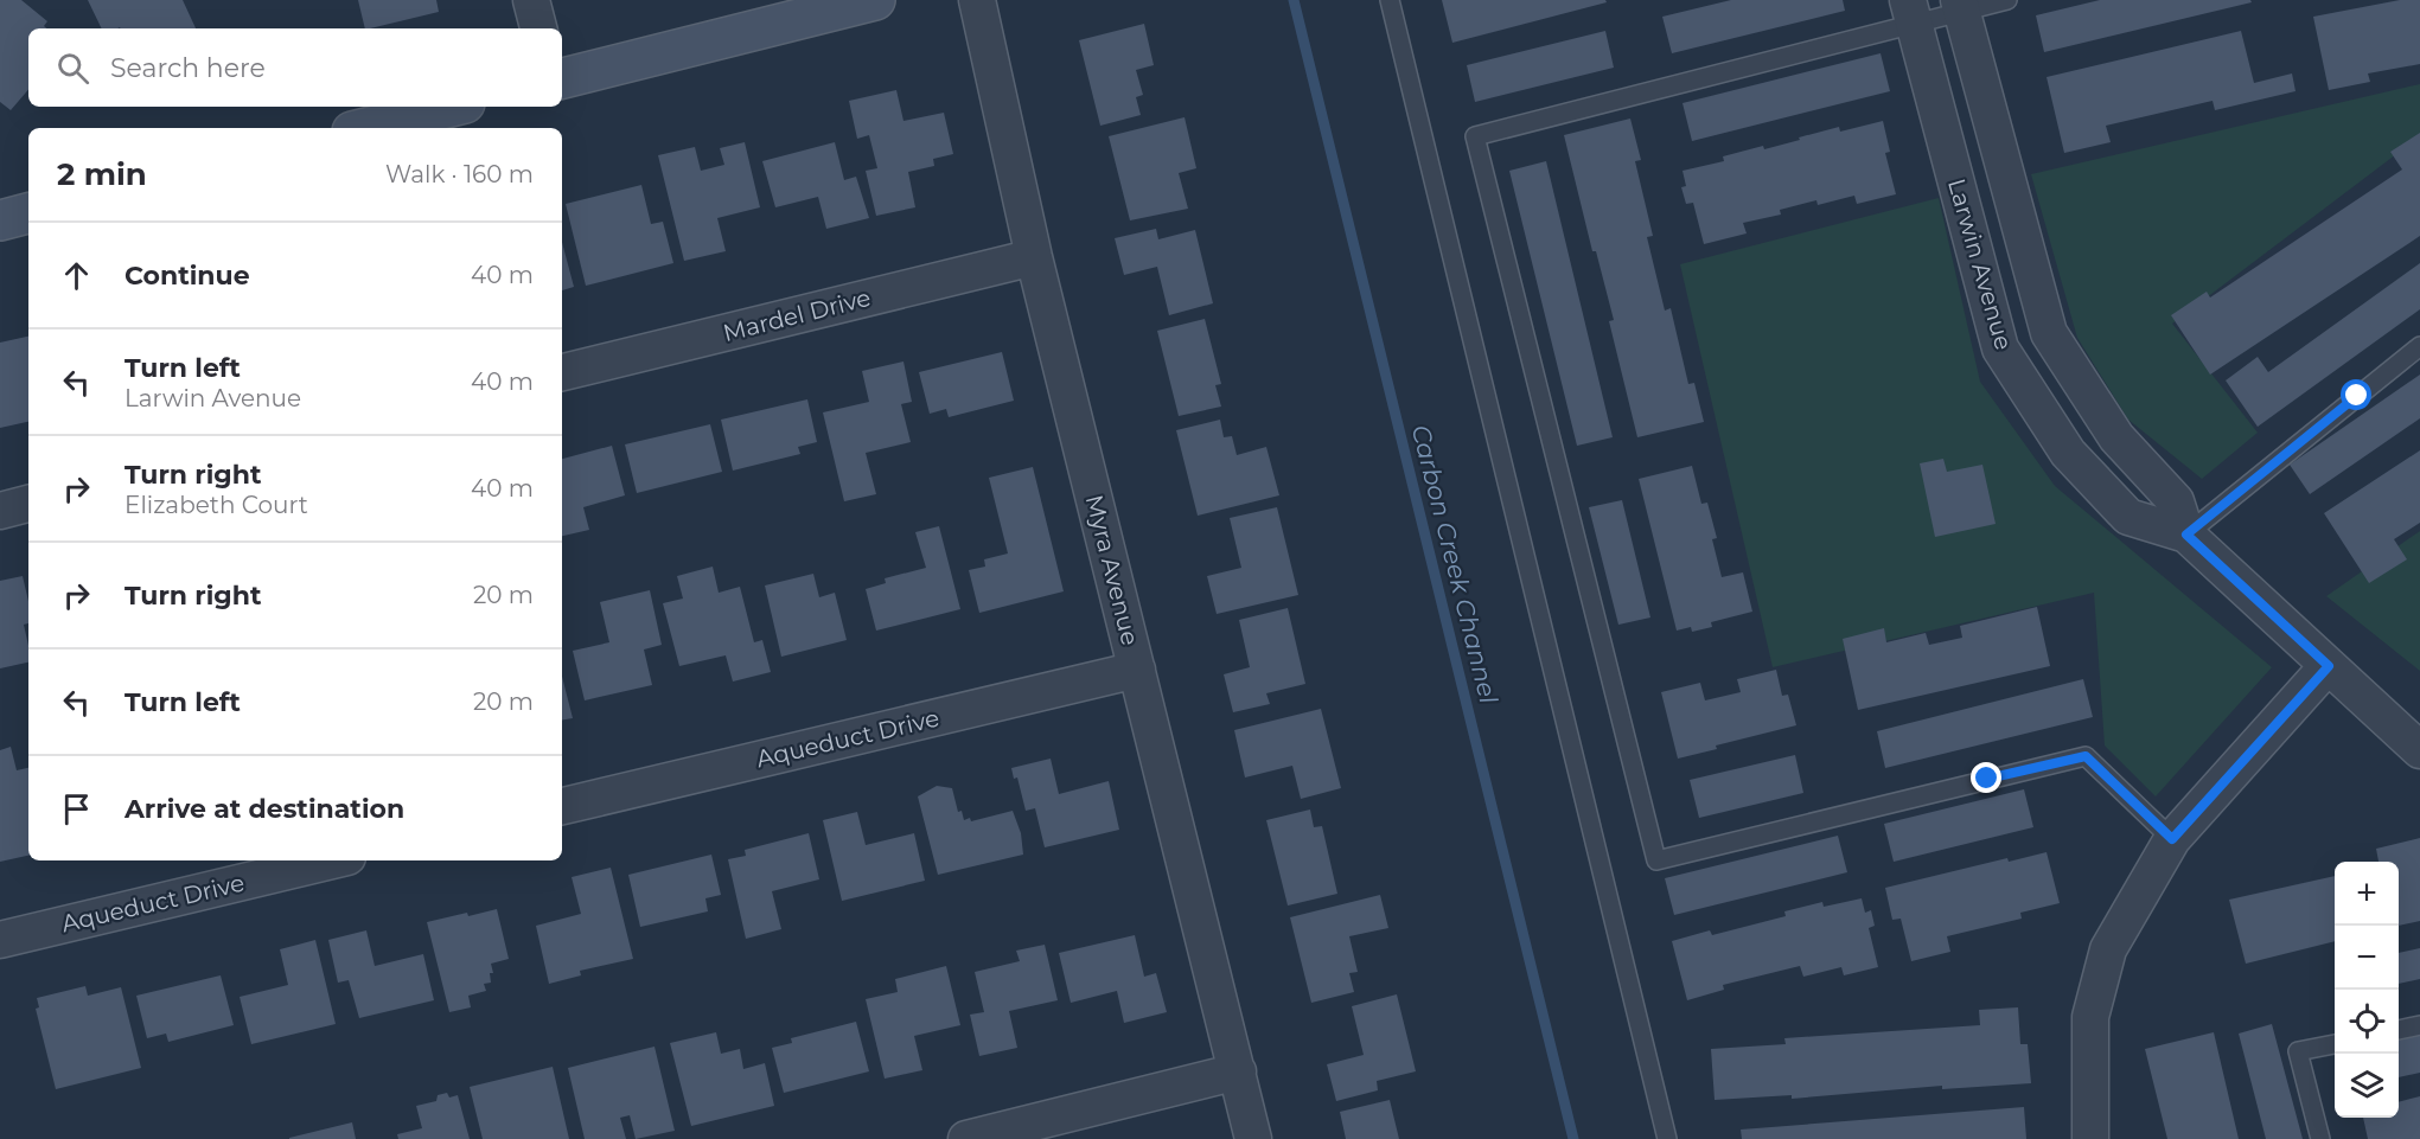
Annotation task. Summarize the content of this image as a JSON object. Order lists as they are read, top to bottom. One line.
{"streets":{"street":["Larwin Avenue","Mardel Drive","Myra Avenue","Aqueduct Drive"]},"crossings":[["Mardel Drive","Myra Avenue"],["Myra Avenue","Aqueduct Drive"]],"water":["Carbon Creek Channel"],"page":{"search":"Search here","heading":["2 min","Walk · 160 m"],"list":[["Continue","40 m"],["Turn left","Larwin Avenue","40 m"],["Turn right","Elizabeth Court","40 m"],["Turn right","20 m"],["Turn left","20 m"],"Arrive at destination"],"map_buttons":["+","−"]}}
